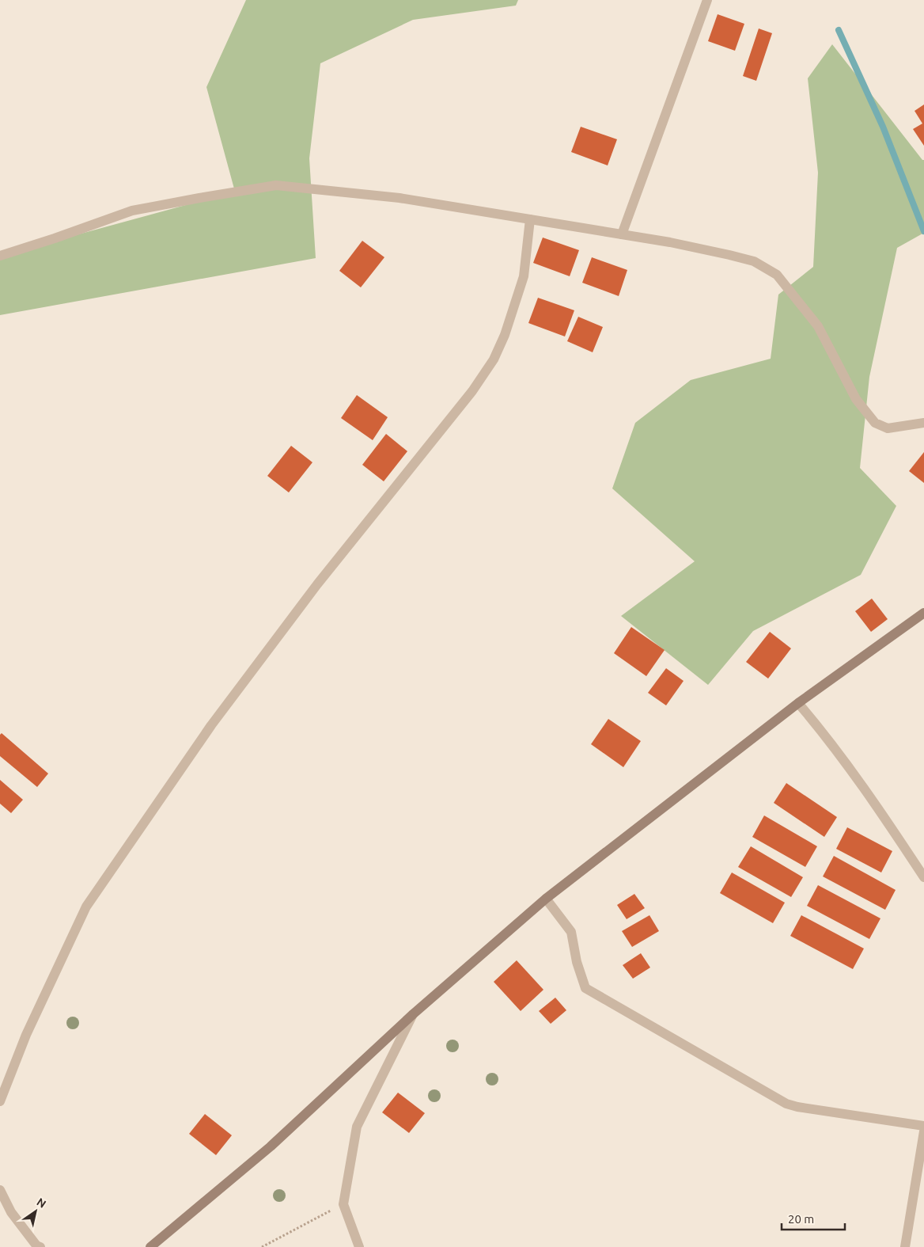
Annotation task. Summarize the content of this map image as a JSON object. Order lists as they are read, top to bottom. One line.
{"scale_bar":"20 m","north":"top right"}
